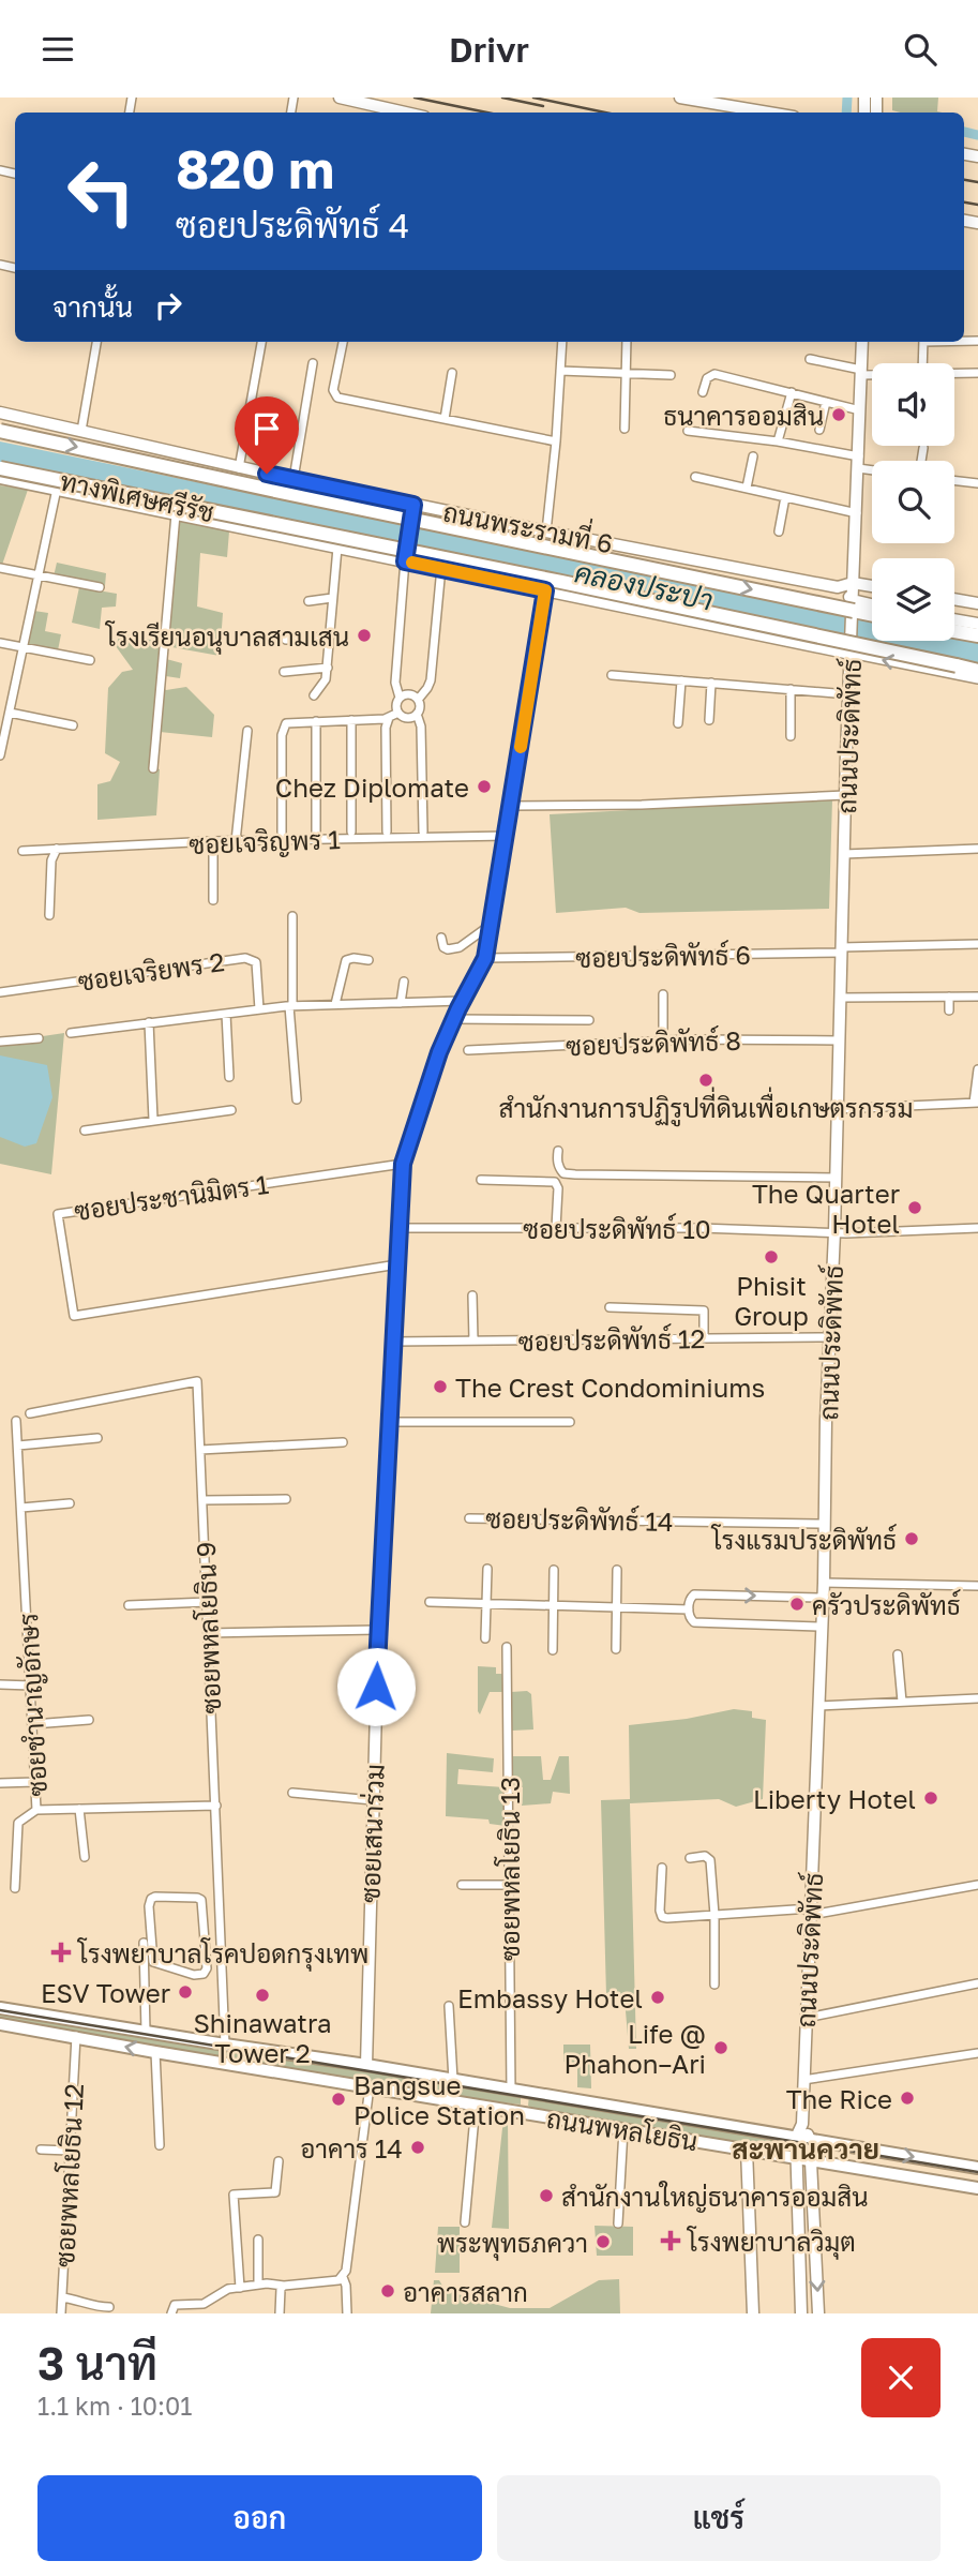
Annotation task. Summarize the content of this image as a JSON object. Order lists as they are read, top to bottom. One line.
{"streets":{"highway":["ทางพิเศษศรีรัช"],"main road":["ถนนพระรามที่ 6","ถนนประดิพัทธ์","ซอยเสนาร่วม","ถนนพหลโยธิน"],"street":["ซอยเจริญพร 1","ซอยประดิพัทธ์ 6","ซอยเจริยพร 2","ซอยประดิพัทธ์ 8","ซอยประชานิมิตร 1","ซอยประดิพัทธ์ 10","ซอยประดิพัทธ์ 12","ซอยประดิพัทธ์ 14","ซอยพหลโยธิน 9","ซอยชำนาญอักษร","ซอยพหลโยธิน 13","ซอยพหลโยธิน 12"]},"crossings":[["ถนนพระรามที่ 6","ถนนประดิพัทธ์"],["ถนนประดิพัทธ์","ซอยประดิพัทธ์ 6"],["ถนนประดิพัทธ์","ซอยประดิพัทธ์ 8"],["ถนนประดิพัทธ์","ซอยประดิพัทธ์ 10"],["ถนนประดิพัทธ์","ซอยประดิพัทธ์ 12"],["ถนนประดิพัทธ์","ซอยประดิพัทธ์ 14"],["ถนนประดิพัทธ์","ถนนพหลโยธิน"],["ซอยเจริญพร 1","ซอยเสนาร่วม"],["ซอยประดิพัทธ์ 6","ซอยเสนาร่วม"],["ซอยเจริยพร 2","ซอยเสนาร่วม"],["ซอยประชานิมิตร 1","ซอยเสนาร่วม"],["ซอยประดิพัทธ์ 10","ซอยเสนาร่วม"],["ซอยประดิพัทธ์ 12","ซอยเสนาร่วม"],["ซอยพหลโยธิน 9","ซอยชำนาญอักษร"],["ซอยพหลโยธิน 9","ถนนพหลโยธิน"],["ซอยเสนาร่วม","ถนนพหลโยธิน"],["ซอยพหลโยธิน 13","ถนนพหลโยธิน"],["ถนนพหลโยธิน","ซอยพหลโยธิน 12"]],"districts":["สะพานควาย"],"water":["คลองประปา"],"places":{"other":["ธนาคารออมสิน","โรงเรียนอนุบาลสามเสน","Chez Diplomate","สำนักงานการปฏิรูปที่ดินเพื่อเกษตรกรรม","The Quarter Hotel","Phisit Group","The Crest Condominiums","โรงแรมประดิพัทธ์","ครัวประดิพัทธ์","Liberty Hotel","ESV Tower","Shinawatra Tower 2","Embassy Hotel","Life @ Phahon–Ari","The Rice","Bangsue Police Station","อาคาร 14","สำนักงานใหญ่ธนาคารออมสิน","พระพุทธภควา","อาคารสลาก"],"health":["โรงพยาบาลโรคปอดกรุงเทพ","โรงพยาบาลวิมุต"]},"page":{"header":"Drivr","turn":["820 m","ซอยประดิพัทธ์ 4"],"then":"จากนั้น","heading":["3 นาที","1.1 km · 10:01"],"buttons":["ออก","แชร์"]}}
